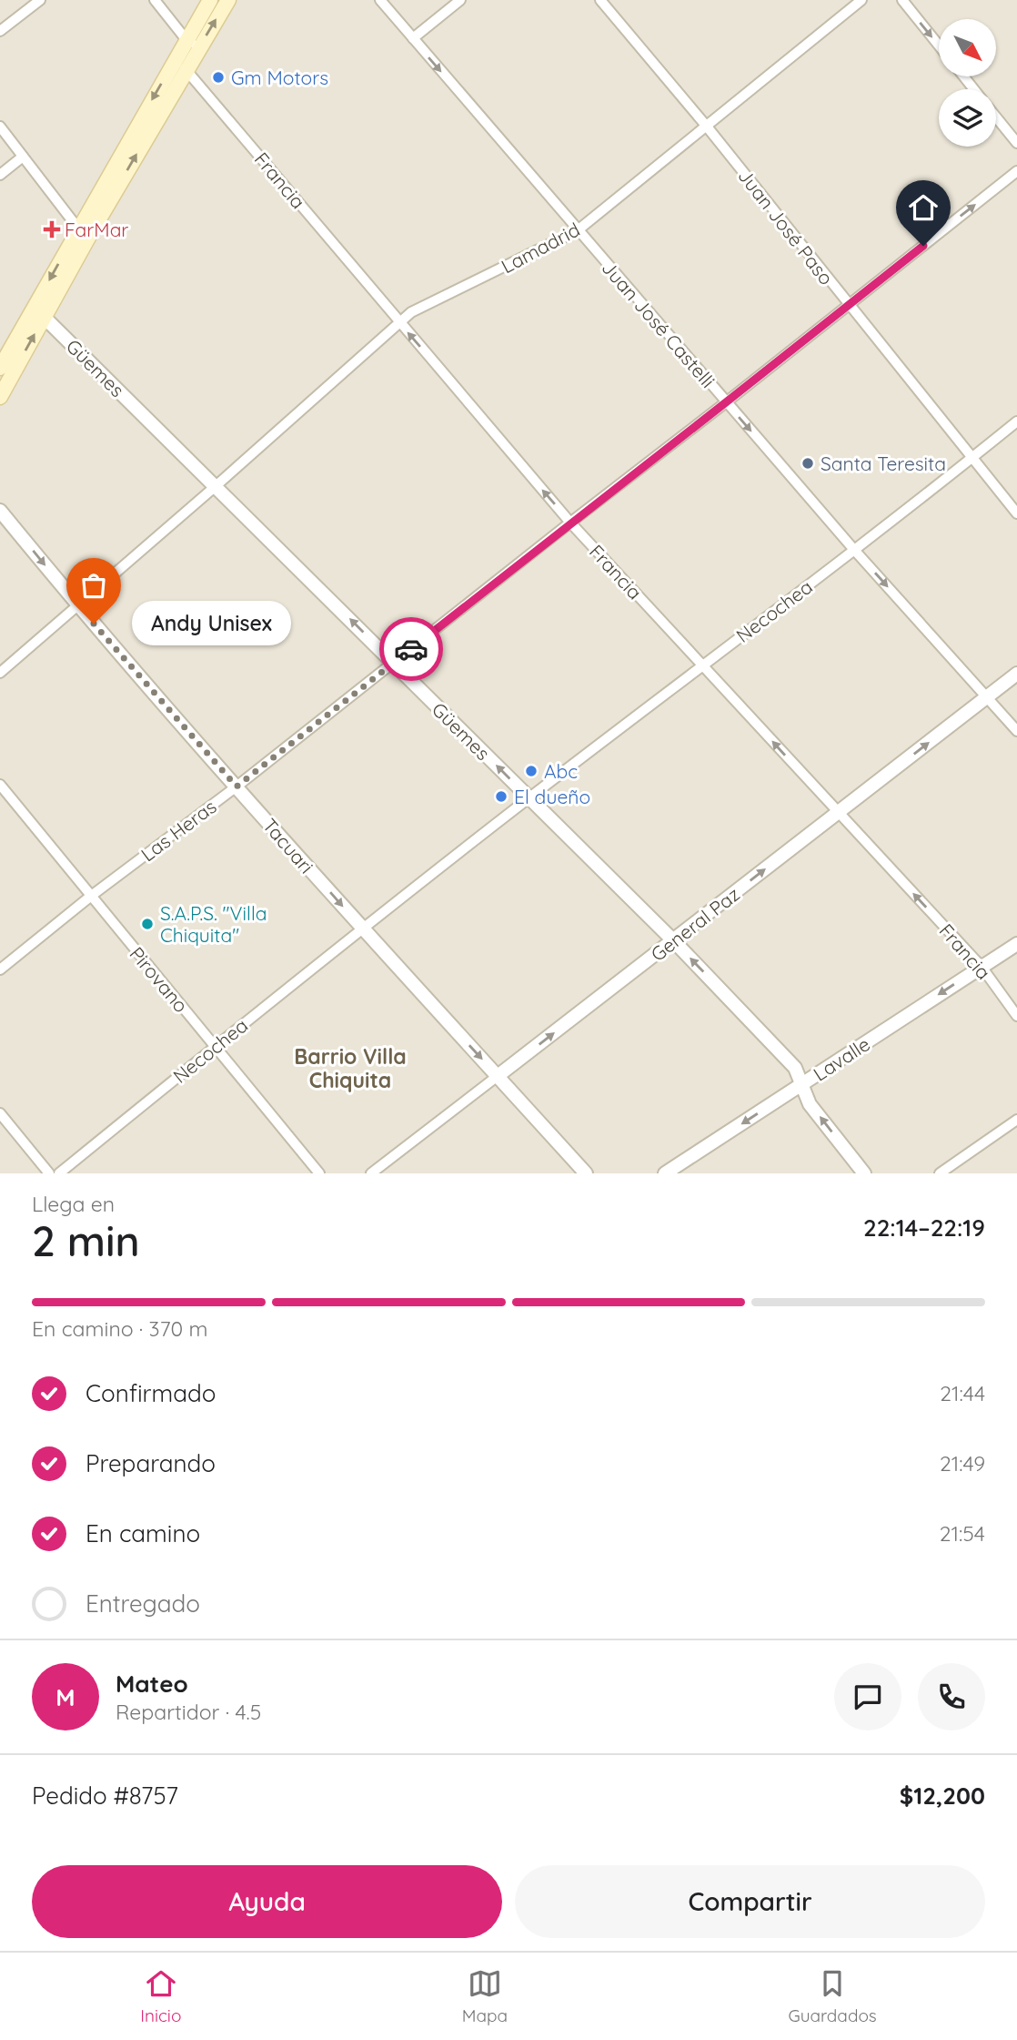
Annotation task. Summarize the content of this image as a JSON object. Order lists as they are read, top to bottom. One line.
{"streets":{"street":["Francia","Juan José Paso","Lamadrid","Juan José Castelli","Güemes","Necochea","Las Heras","Tacuari","General Paz","Pirovano","Lavalle"]},"crossings":[["Francia","Lamadrid"],["Francia","Necochea"],["Francia","Las Heras"],["Francia","General Paz"],["Francia","Lavalle"],["Juan José Paso","Lamadrid"],["Juan José Paso","Necochea"],["Juan José Paso","Las Heras"],["Lamadrid","Juan José Castelli"],["Lamadrid","Güemes"],["Lamadrid","Tacuari"],["Juan José Castelli","Necochea"],["Juan José Castelli","Las Heras"],["Juan José Castelli","General Paz"],["Güemes","Necochea"],["Güemes","Las Heras"],["Güemes","General Paz"],["Güemes","Lavalle"],["Necochea","Tacuari"],["Necochea","Pirovano"],["Las Heras","Tacuari"],["Las Heras","Pirovano"],["Tacuari","General Paz"]],"one_way":["Francia","Juan José Castelli","Güemes","Tacuari","General Paz","Lavalle"],"districts":["Barrio Villa Chiquita"],"places":{"other":["Gm Motors","Santa Teresita","Andy Unisex","Abc","El dueño","S.A.P.S. \"Villa Chiquita\""],"health":["FarMar"]},"north":"bottom right","page":{"bubble":"Andy Unisex","heading":["2 min","Llega en","22:14–22:19"],"panel":["Mateo","Repartidor · 4.5","Pedido #8757","$12,200"],"bar":"En camino · 370 m","list":[["Confirmado","21:44"],["Preparando","21:49"],["En camino","21:54"],"Entregado"],"round":"M","buttons":["Ayuda","Compartir"],"tabs":["Inicio","Mapa","Guardados"]}}
